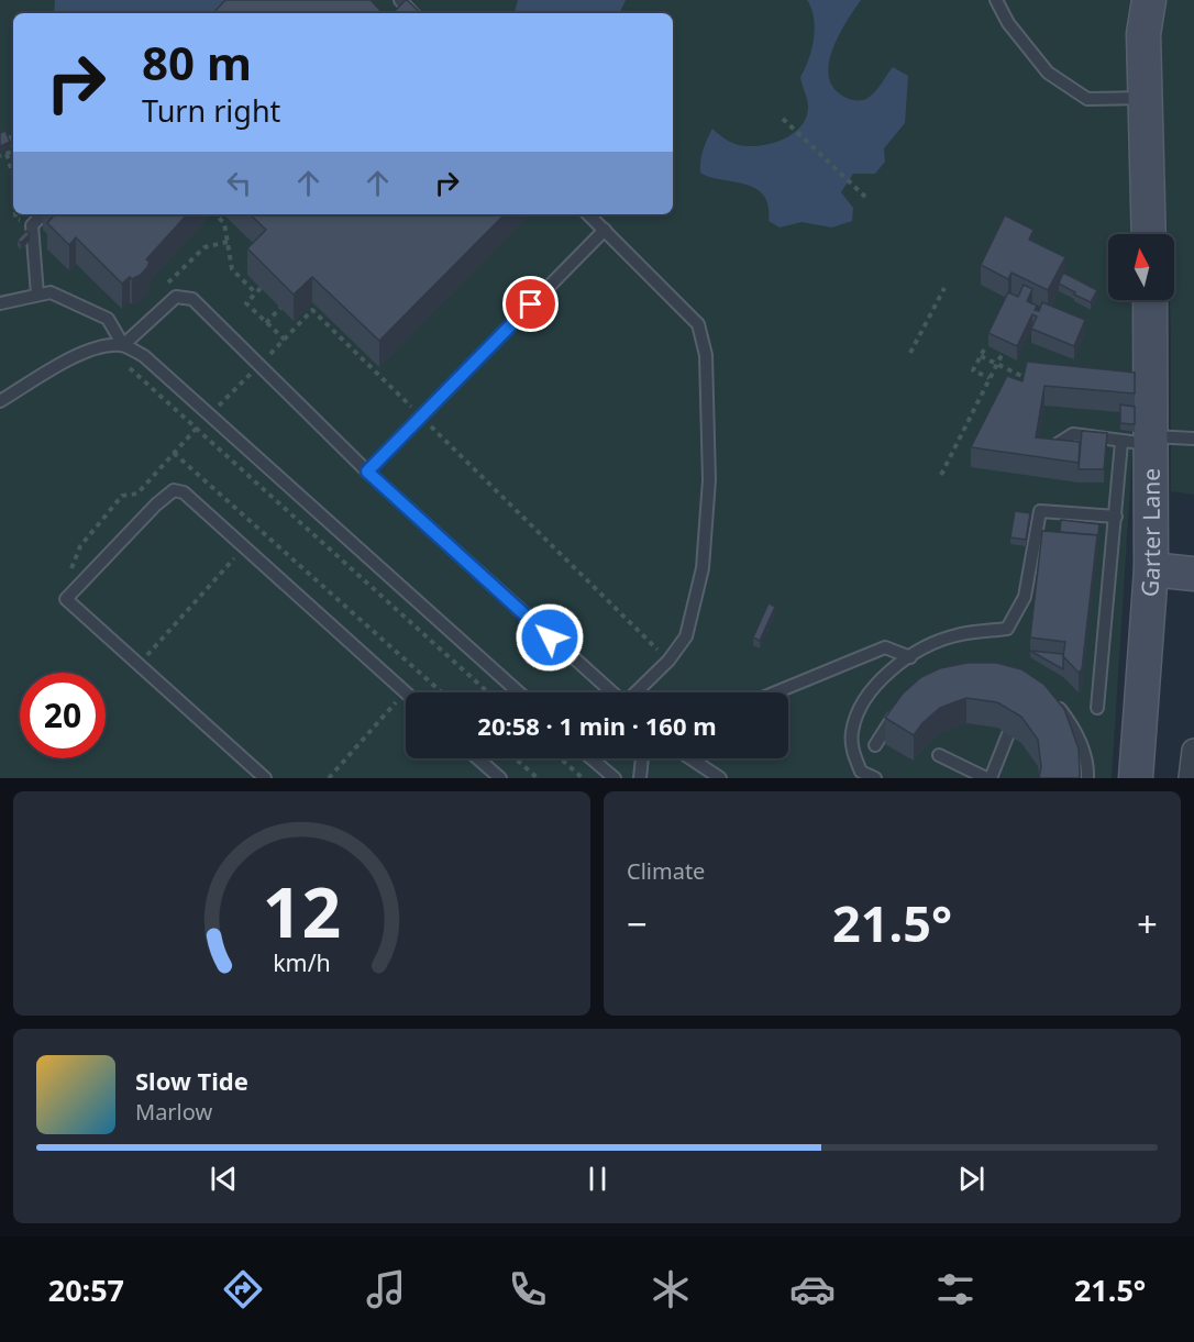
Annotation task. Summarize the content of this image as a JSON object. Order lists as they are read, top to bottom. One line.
{"streets":{"street":["Garter Lane"]},"north":"top","page":{"turn":["80 m","Turn right"],"limit":"20","trip":"20:58 · 1 min · 160 m","tile":"Climate","heat":["−","21.5°","+"],"song":["Slow Tide","Marlow"],"tabs":["20:57","21.5°"],"gauge":["12","km/h"]}}
